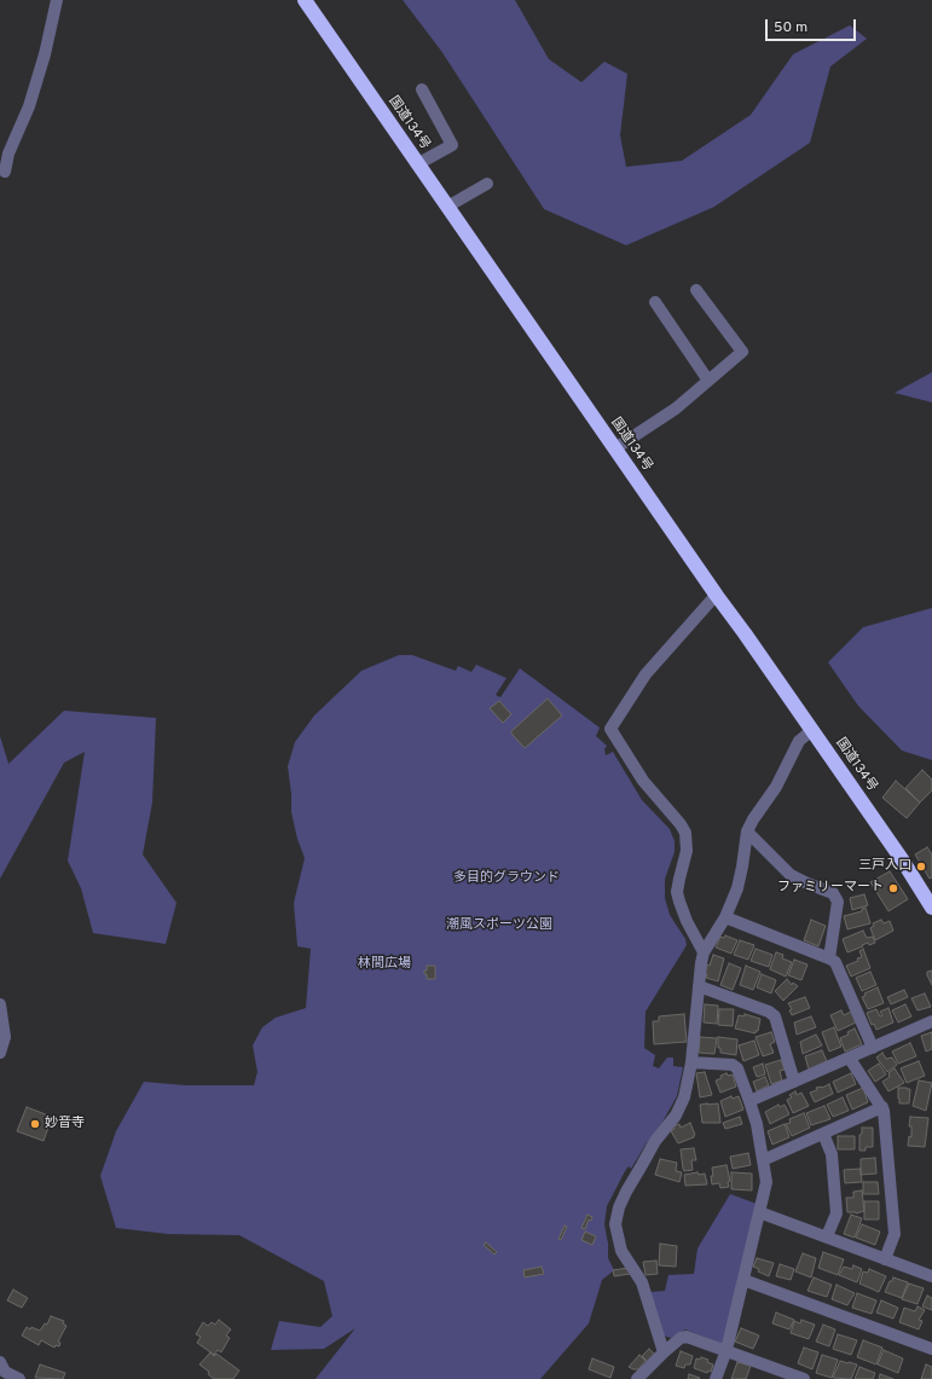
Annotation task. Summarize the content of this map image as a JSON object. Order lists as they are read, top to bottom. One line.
{"streets":{"highway":["国道134号"]},"parks":["多目的グラウンド","潮風スポーツ公園","林間広場"],"places":["三戸入口","ファミリーマート","妙音寺"],"scale_bar":"50 m"}
